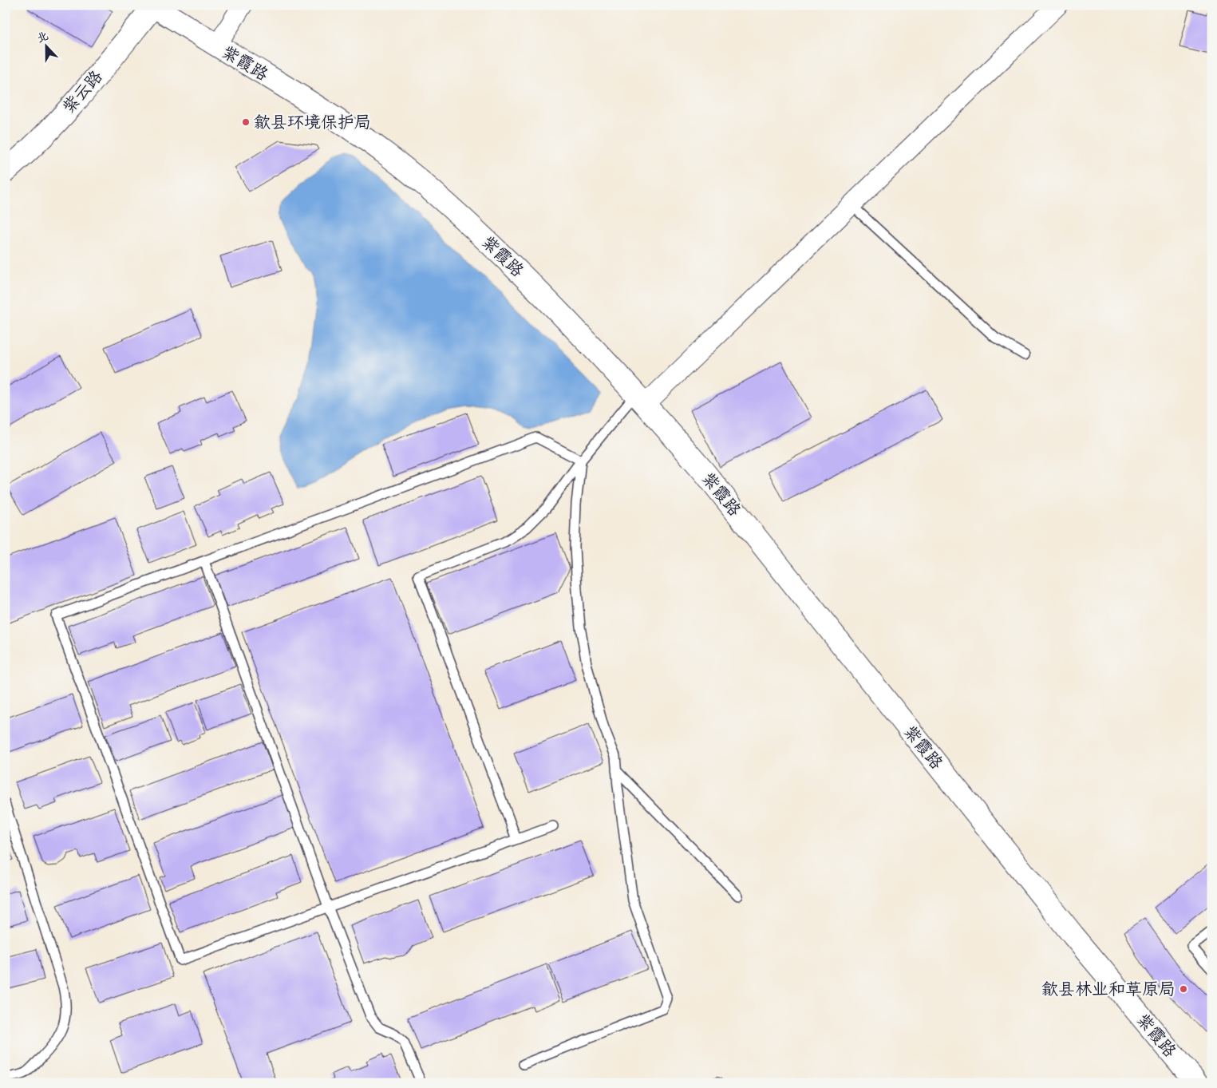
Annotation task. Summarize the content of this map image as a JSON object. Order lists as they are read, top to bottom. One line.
{"streets":{"street":["紫霞路","紫云路"]},"crossings":[["紫霞路","紫云路"]],"places":["歙县环境保护局","歙县林业和草原局"],"north":"top"}
